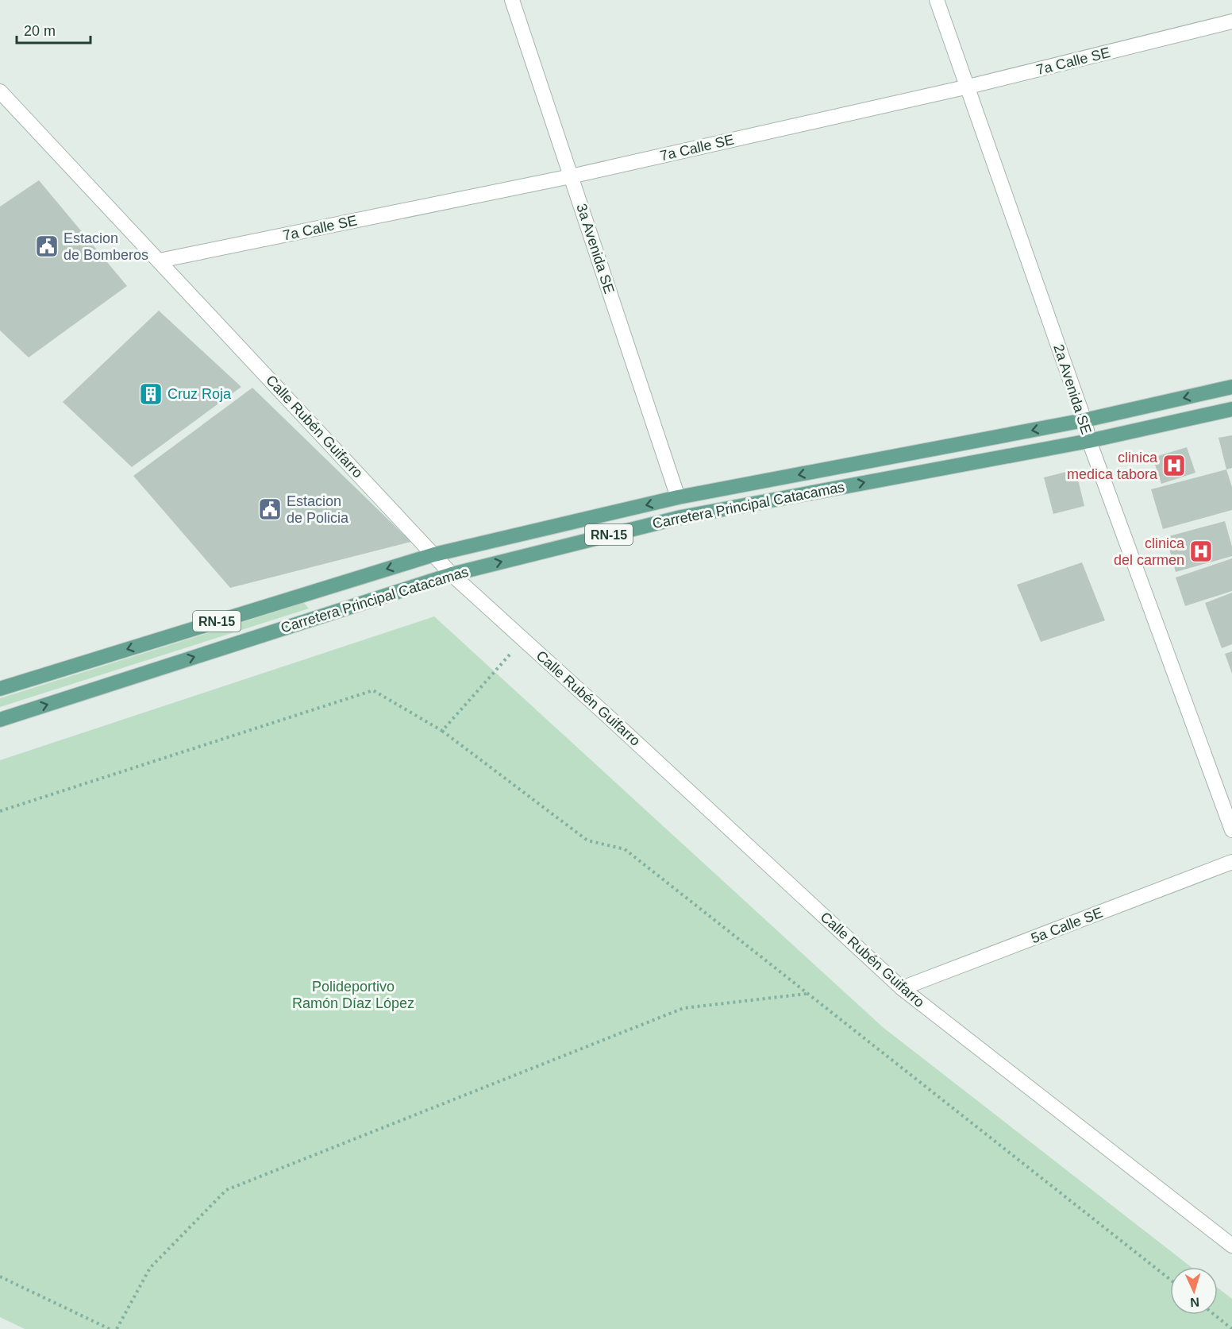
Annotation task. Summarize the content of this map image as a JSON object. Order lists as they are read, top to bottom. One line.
{"streets":{"main road":["Carretera Principal Catacamas","RN-15"],"street":["7a Calle SE","3a Avenida SE","2a Avenida SE","Calle Rubén Guifarro","5a Calle SE"]},"crossings":[["7a Calle SE","3a Avenida SE"],["7a Calle SE","2a Avenida SE"],["7a Calle SE","Calle Rubén Guifarro"],["3a Avenida SE","Carretera Principal Catacamas"],["2a Avenida SE","Carretera Principal Catacamas"],["Calle Rubén Guifarro","Carretera Principal Catacamas"],["Calle Rubén Guifarro","5a Calle SE"]],"parks":["Polideportivo Ramón Díaz López"],"places":{"public building":["Estacion de Bomberos","Estacion de Policia"],"building":["Cruz Roja"],"hospital":["clinica medica tabora","clinica del carmen"]},"scale_bar":"20 m","north":"bottom"}
